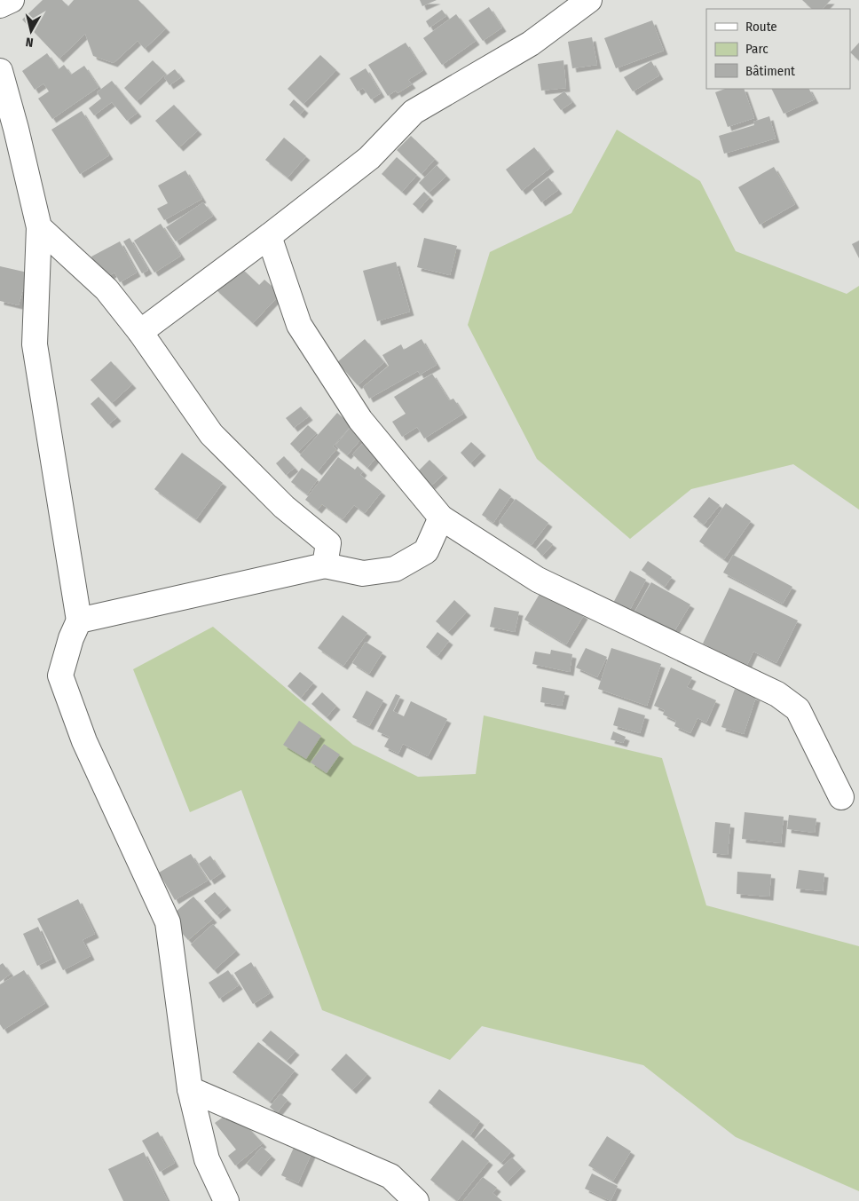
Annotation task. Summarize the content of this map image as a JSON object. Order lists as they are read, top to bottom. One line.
{"legend":["Route","Parc","Bâtiment"],"north":"bottom"}
